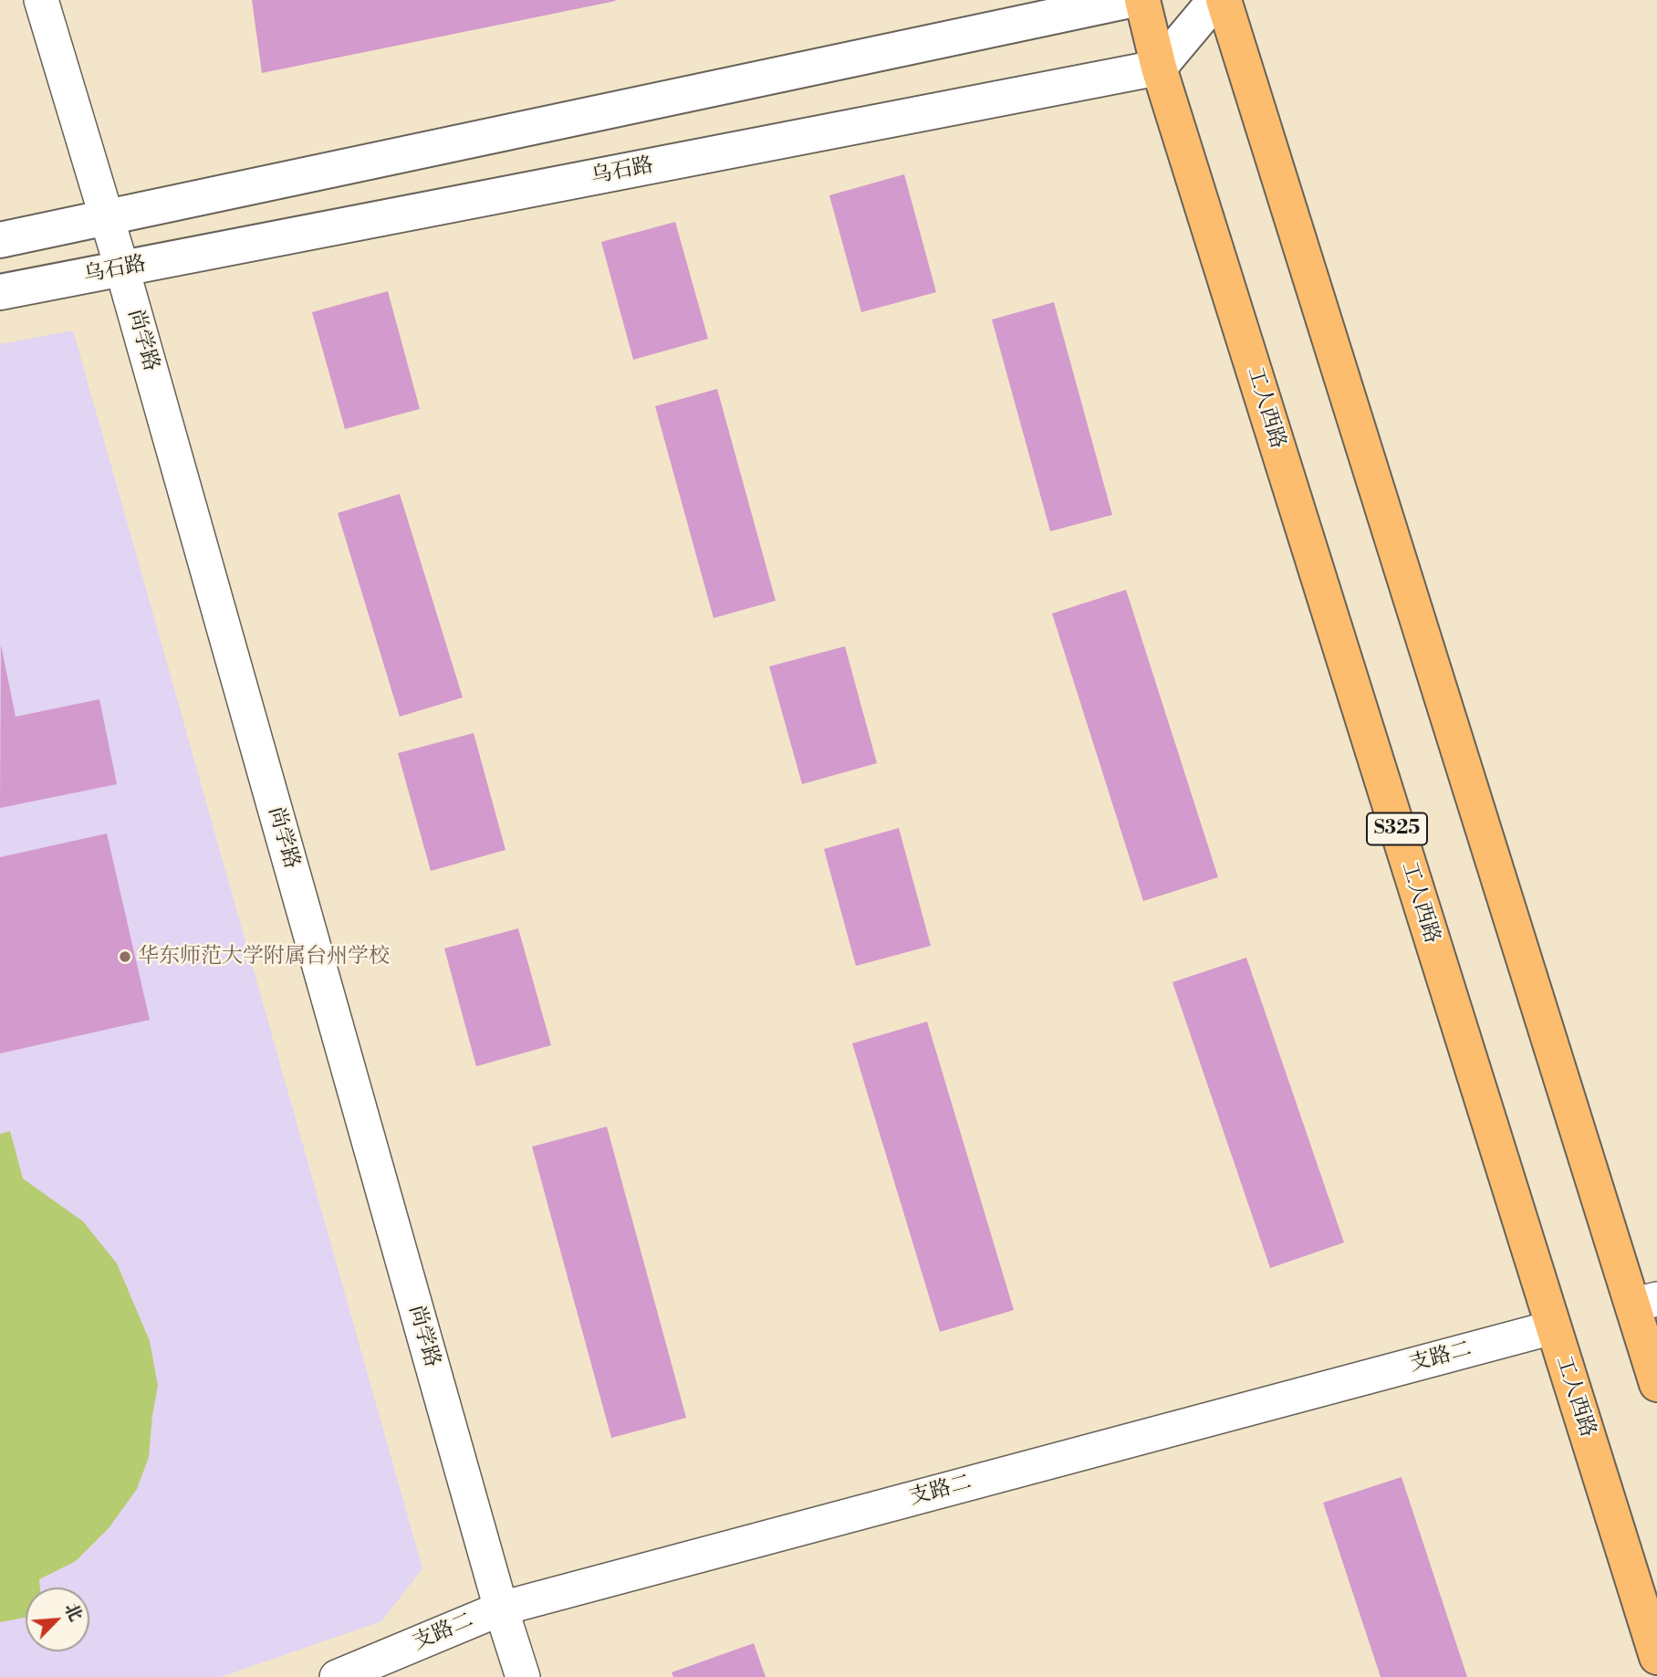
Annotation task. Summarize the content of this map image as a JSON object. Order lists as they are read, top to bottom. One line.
{"streets":{"main road":["工人西路","S325"],"street":["乌石路","尚学路","支路二"]},"crossings":[["乌石路","尚学路"],["乌石路","工人西路"],["尚学路","支路二"],["工人西路","支路二"]],"places":["华东师范大学附属台州学校"],"north":"top right"}
